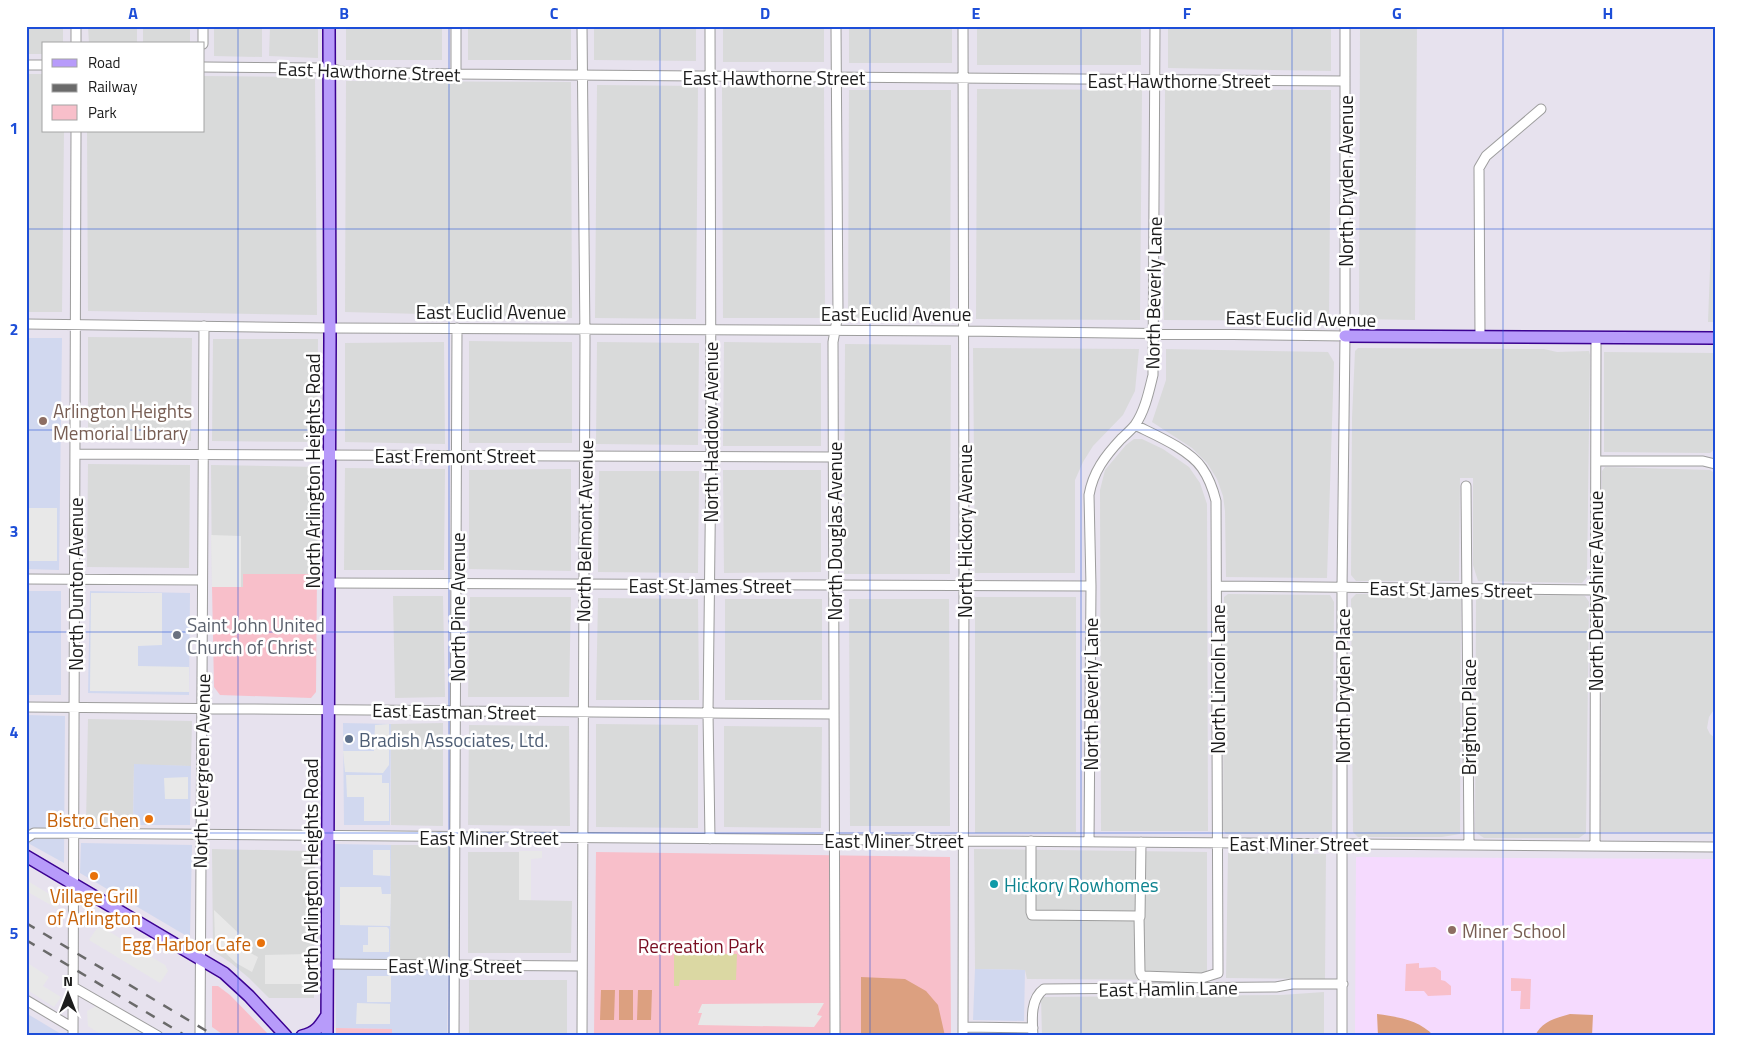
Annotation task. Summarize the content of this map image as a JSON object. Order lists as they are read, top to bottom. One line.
{"streets":{"main road":["East Euclid Avenue","North Arlington Heights Road"],"street":["East Hawthorne Street","North Dryden Avenue","North Beverly Lane","North Haddow Avenue","East Fremont Street","North Belmont Avenue","North Douglas Avenue","North Hickory Avenue","North Dunton Avenue","East St James Street","North Derbyshire Avenue","North Pine Avenue","North Lincoln Lane","North Dryden Place","East Eastman Street","Brighton Place","North Evergreen Avenue","East Miner Street","East Wing Street","East Hamlin Lane"]},"crossings":[["East Hawthorne Street","North Dryden Avenue"],["East Hawthorne Street","North Beverly Lane"],["East Hawthorne Street","North Haddow Avenue"],["East Hawthorne Street","North Arlington Heights Road"],["East Hawthorne Street","North Belmont Avenue"],["East Hawthorne Street","North Douglas Avenue"],["East Hawthorne Street","North Hickory Avenue"],["North Dryden Avenue","East Euclid Avenue"],["North Dryden Avenue","North Dryden Place"],["North Beverly Lane","East Euclid Avenue"],["North Beverly Lane","East St James Street"],["North Beverly Lane","North Lincoln Lane"],["North Beverly Lane","East Miner Street"],["East Euclid Avenue","North Haddow Avenue"],["East Euclid Avenue","North Arlington Heights Road"],["East Euclid Avenue","North Belmont Avenue"],["East Euclid Avenue","North Douglas Avenue"],["East Euclid Avenue","North Hickory Avenue"],["East Euclid Avenue","North Dunton Avenue"],["East Euclid Avenue","North Derbyshire Avenue"],["East Euclid Avenue","North Pine Avenue"],["East Euclid Avenue","North Dryden Place"],["East Euclid Avenue","North Evergreen Avenue"],["North Haddow Avenue","East Fremont Street"],["North Haddow Avenue","East St James Street"],["North Haddow Avenue","East Eastman Street"],["North Haddow Avenue","East Miner Street"],["East Fremont Street","North Arlington Heights Road"],["East Fremont Street","North Belmont Avenue"],["East Fremont Street","North Douglas Avenue"],["East Fremont Street","North Dunton Avenue"],["East Fremont Street","North Pine Avenue"],["East Fremont Street","North Evergreen Avenue"],["North Arlington Heights Road","East St James Street"],["North Arlington Heights Road","East Eastman Street"],["North Arlington Heights Road","East Miner Street"],["North Arlington Heights Road","East Wing Street"],["North Belmont Avenue","East St James Street"],["North Belmont Avenue","East Eastman Street"],["North Belmont Avenue","East Miner Street"],["North Belmont Avenue","East Wing Street"],["North Douglas Avenue","East St James Street"],["North Douglas Avenue","East Eastman Street"],["North Douglas Avenue","East Miner Street"],["North Hickory Avenue","East St James Street"],["North Hickory Avenue","East Miner Street"],["North Dunton Avenue","East Eastman Street"],["North Dunton Avenue","East Miner Street"],["East St James Street","North Derbyshire Avenue"],["East St James Street","North Pine Avenue"],["East St James Street","North Lincoln Lane"],["East St James Street","North Dryden Place"],["East St James Street","Brighton Place"],["North Derbyshire Avenue","East Miner Street"],["North Pine Avenue","East Eastman Street"],["North Pine Avenue","East Miner Street"],["North Pine Avenue","East Wing Street"],["North Lincoln Lane","East Miner Street"],["North Dryden Place","East Miner Street"],["North Dryden Place","East Hamlin Lane"],["East Eastman Street","North Evergreen Avenue"],["Brighton Place","East Miner Street"],["North Evergreen Avenue","East Miner Street"]],"parks":["Recreation Park"],"places":["Arlington Heights Memorial Library","Saint John United Church of Christ","Bradish Associates, Ltd.","Bistro Chen","Village Grill of Arlington","Hickory Rowhomes","Miner School","Egg Harbor Cafe"],"legend":["Road","Railway","Park"],"north":"top","grid":{"columns":["A","B","C","D","E","F","G","H"],"rows":["1","2","3","4","5"]}}
